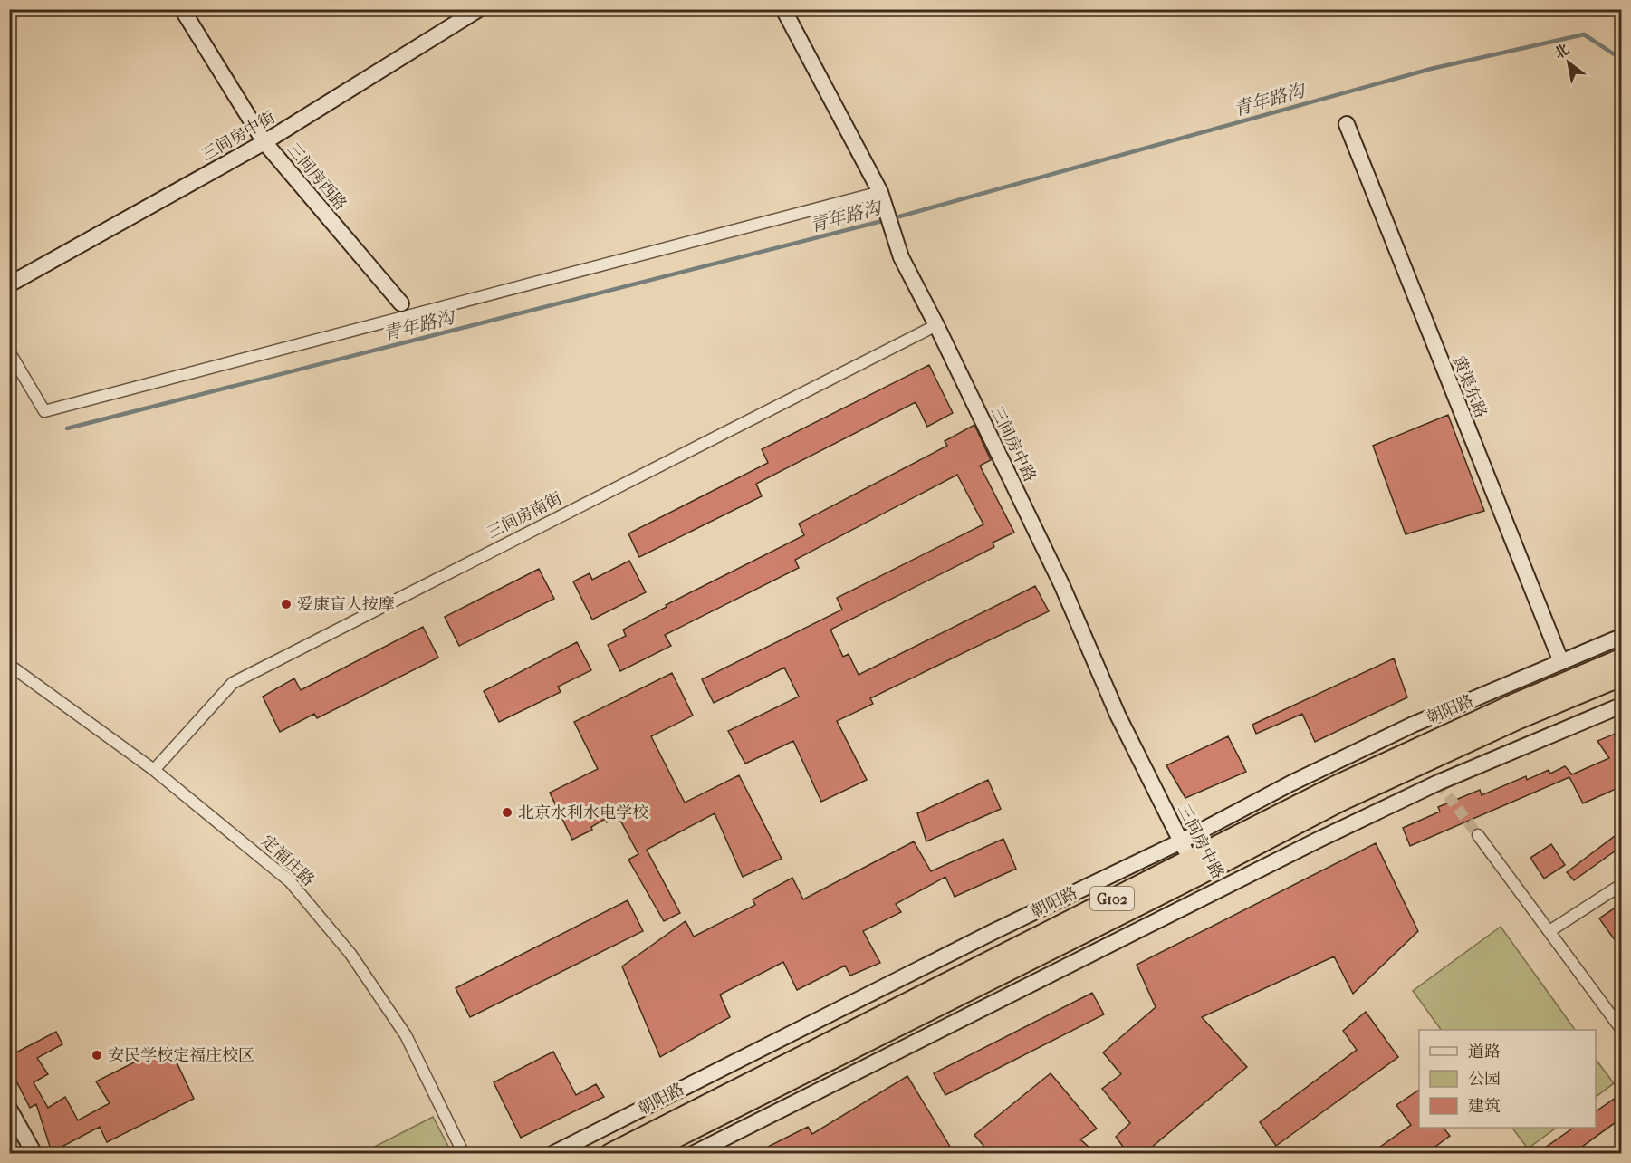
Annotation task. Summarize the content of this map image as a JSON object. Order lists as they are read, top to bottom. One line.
{"streets":{"highway":["朝阳路","G102"],"street":["三间房中街","三间房西路","黄渠东路","三间房中路","三间房南街","定福庄路"]},"crossings":[["三间房中街","三间房西路"],["黄渠东路","朝阳路"],["三间房中路","三间房南街"],["三间房中路","朝阳路"],["三间房南街","定福庄路"]],"water":["青年路沟"],"places":["爱康盲人按摩","北京水利水电学校","安民学校定福庄校区"],"legend":["道路","公园","建筑"],"north":"top left"}
